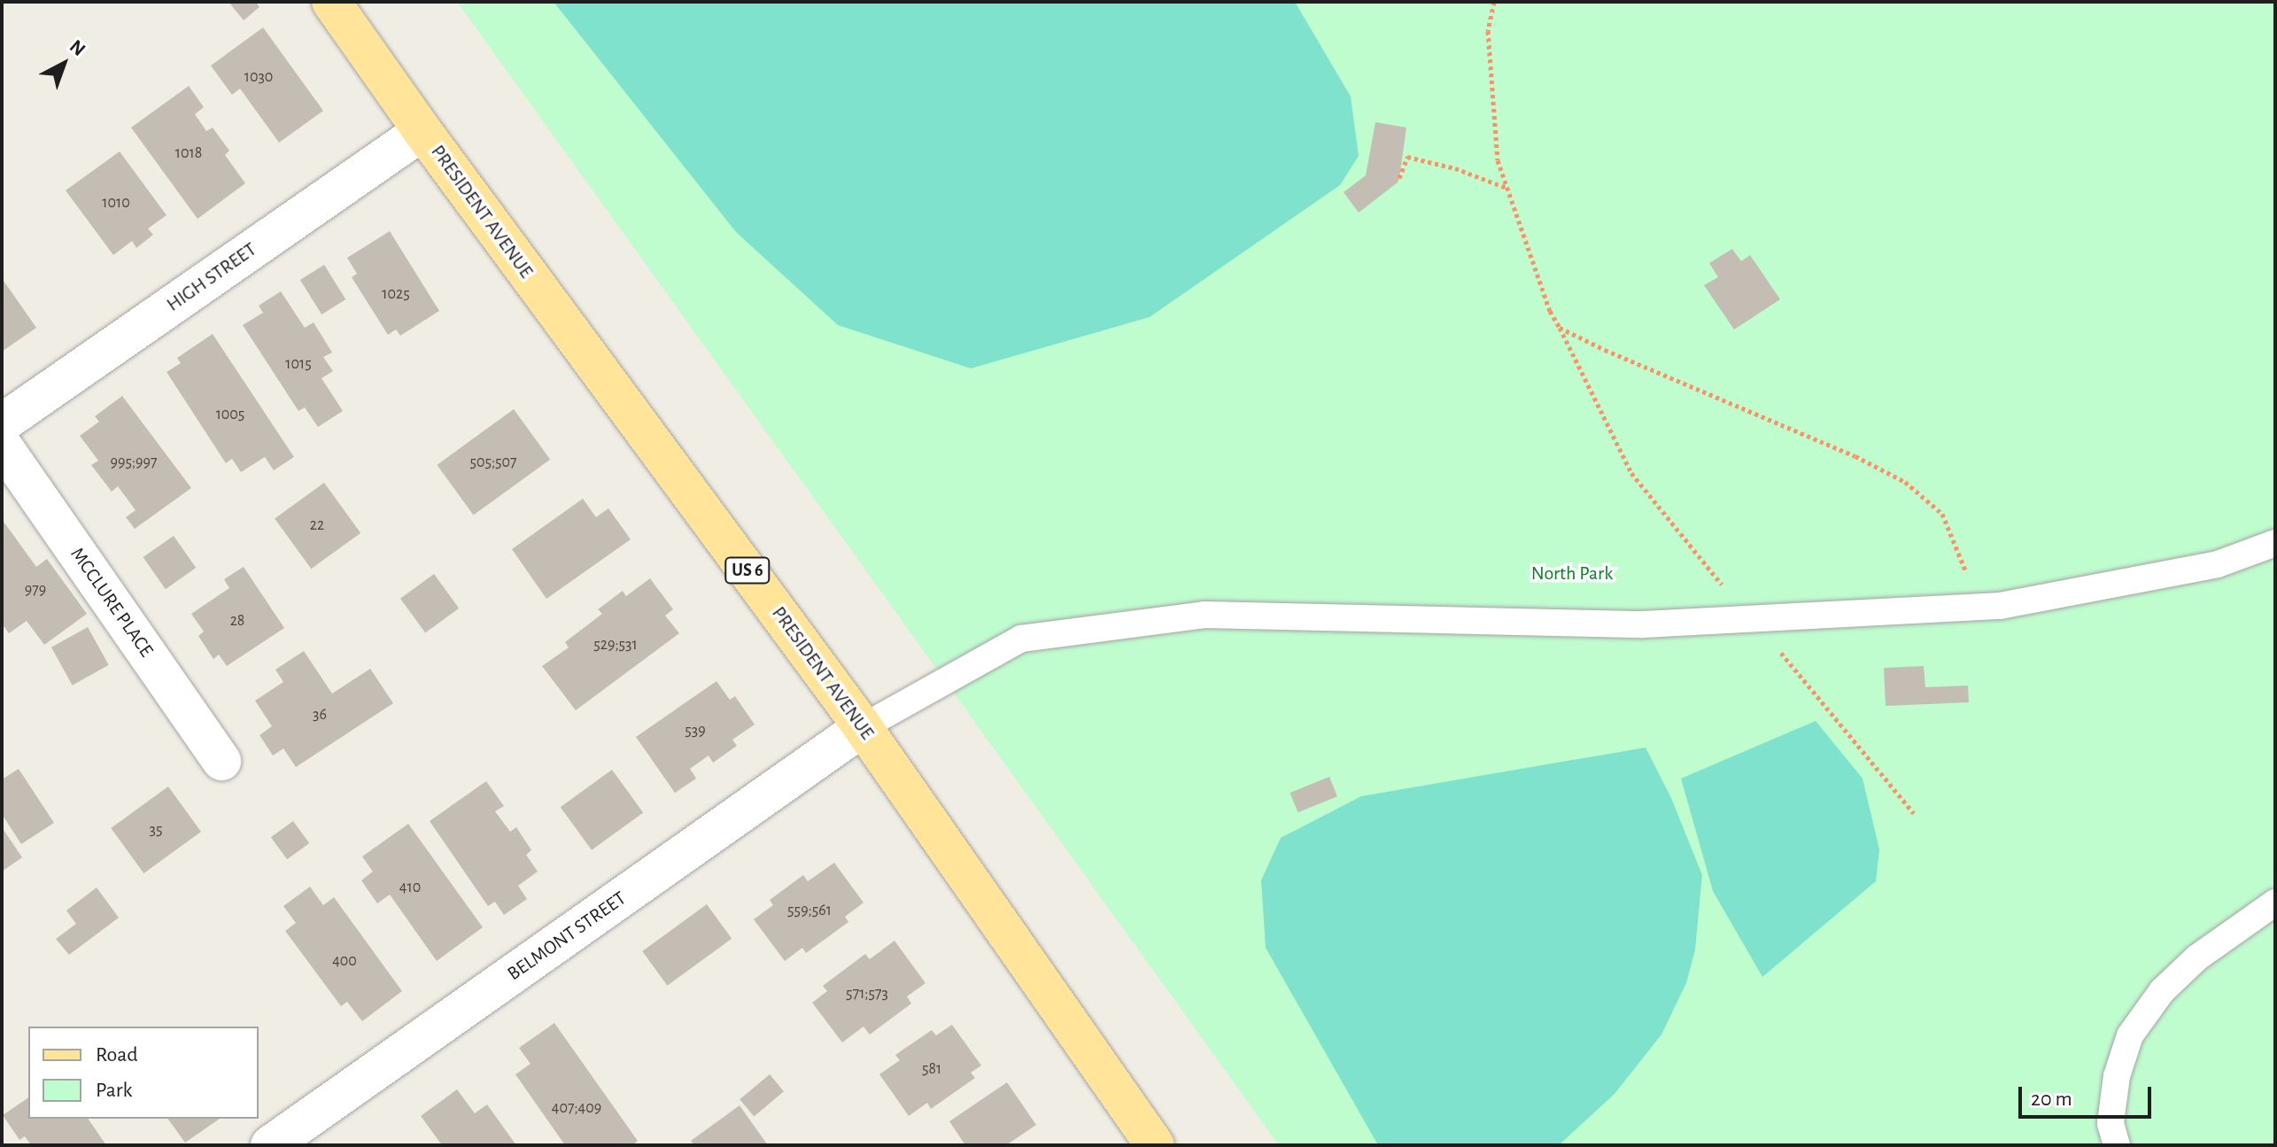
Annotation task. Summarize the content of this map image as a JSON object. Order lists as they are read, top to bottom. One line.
{"streets":{"main road":["PRESIDENT AVENUE","US 6"],"street":["HIGH STREET","MCCLURE PLACE","BELMONT STREET"]},"crossings":[["PRESIDENT AVENUE","HIGH STREET"],["PRESIDENT AVENUE","BELMONT STREET"]],"parks":["North Park"],"house_numbers":["1030","1018","1010","1025","1015","1005","995;997","505;507","22","979","28","529;531","36","539","35","410","559;561","400","571;573","581","407;409"],"legend":["Road","Park"],"scale_bar":"20 m","north":"top right"}
